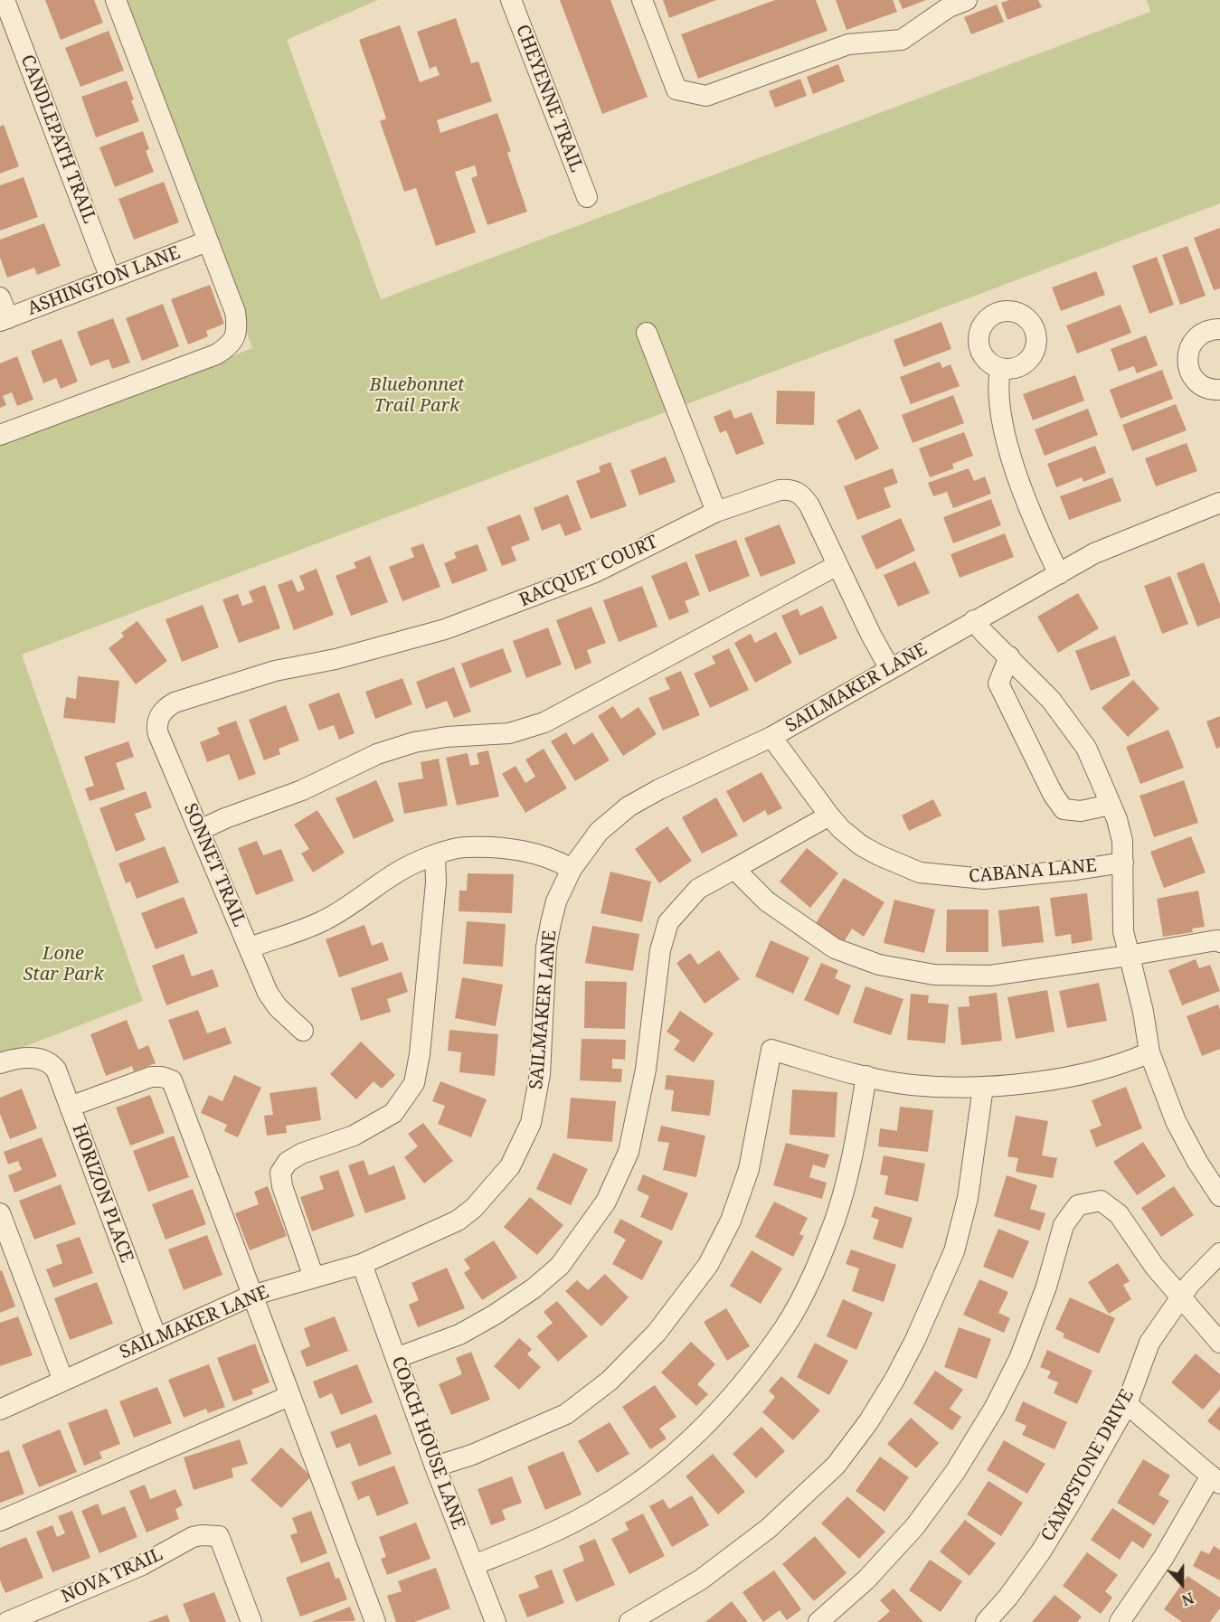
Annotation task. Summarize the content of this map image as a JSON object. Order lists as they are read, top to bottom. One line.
{"streets":{"street":["CHEYENNE TRAIL","CANDLEPATH TRAIL","ASHINGTON LANE","RACQUET COURT","SAILMAKER LANE","SONNET TRAIL","CABANA LANE","HORIZON PLACE","COACH HOUSE LANE","CAMPSTONE DRIVE","NOVA TRAIL"]},"crossings":[["CANDLEPATH TRAIL","ASHINGTON LANE"],["RACQUET COURT","SAILMAKER LANE"],["RACQUET COURT","SONNET TRAIL"],["SAILMAKER LANE","CABANA LANE"],["SAILMAKER LANE","HORIZON PLACE"],["SAILMAKER LANE","COACH HOUSE LANE"]],"parks":["Bluebonnet Trail Park","Lone Star Park"],"north":"bottom"}
